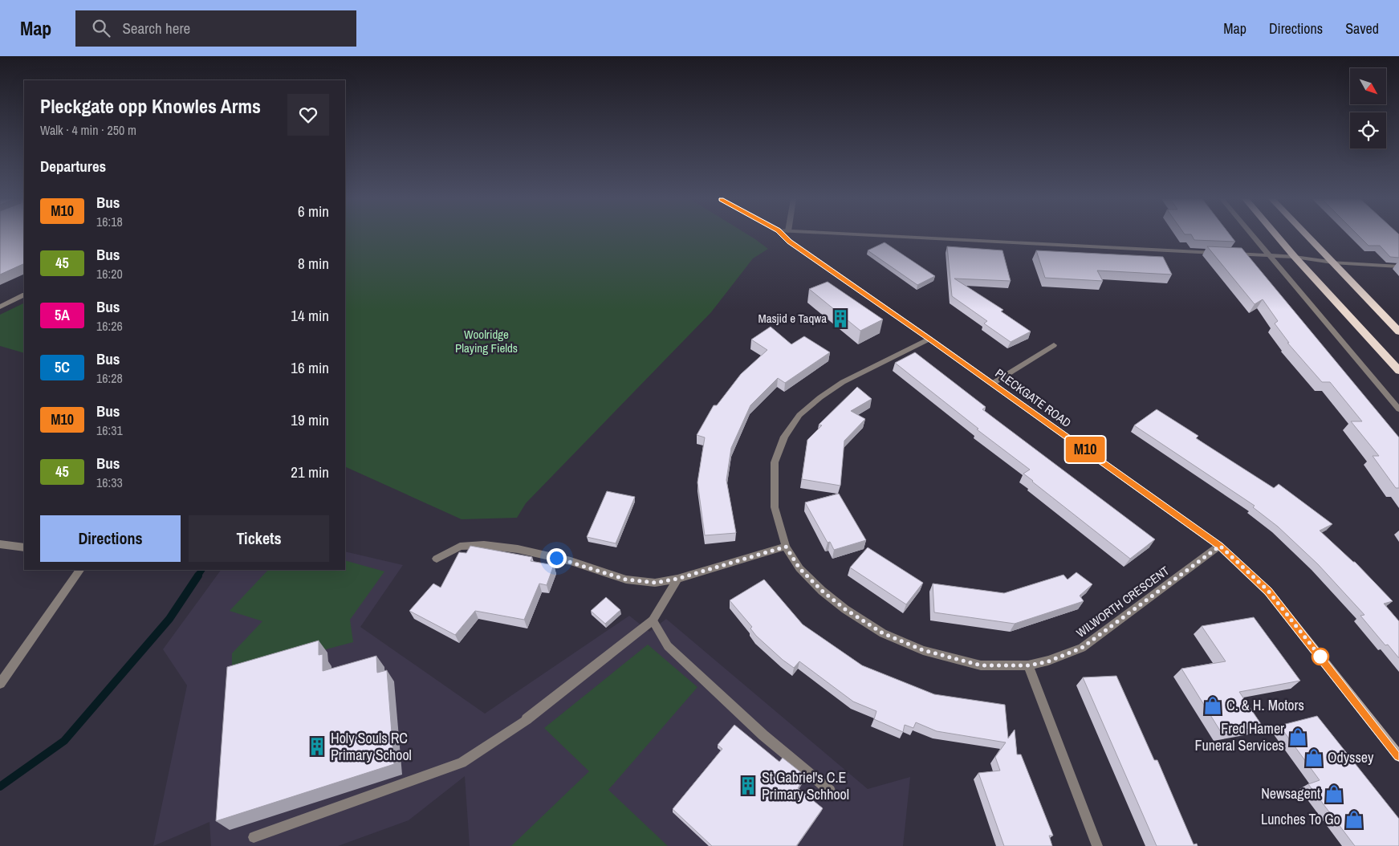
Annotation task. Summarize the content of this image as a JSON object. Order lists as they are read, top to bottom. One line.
{"streets":{"main road":["PLECKGATE ROAD"],"street":["WILWORTH CRESCENT"]},"crossings":[["PLECKGATE ROAD","WILWORTH CRESCENT"]],"parks":["Woolridge Playing Fields"],"places":{"building":["Masjid e Taqwa","Holy Souls RC Primary School","St Gabriel's C.E Primary Schhool"],"shop":["C. & H. Motors","Fred Hamer Funeral Services","Odyssey","Newsagent","Lunches To Go"]},"lines":["bus line M10"],"north":"bottom right","page":{"header":"Map","search":"Search here","nav":["Map","Directions","Saved"],"on_map":"M10","heading":[["Pleckgate opp Knowles Arms","Walk · 4 min · 250 m"],"Departures"],"list":[{"mark":"M10","name":"Bus","note":"16:18","value":"6 min"},{"mark":"45","name":"Bus","note":"16:20","value":"8 min"},{"mark":"5A","name":"Bus","note":"16:26","value":"14 min"},{"mark":"5C","name":"Bus","note":"16:28","value":"16 min"},{"mark":"M10","name":"Bus","note":"16:31","value":"19 min"},{"mark":"45","name":"Bus","note":"16:33","value":"21 min"}],"buttons":["Directions","Tickets"]}}
